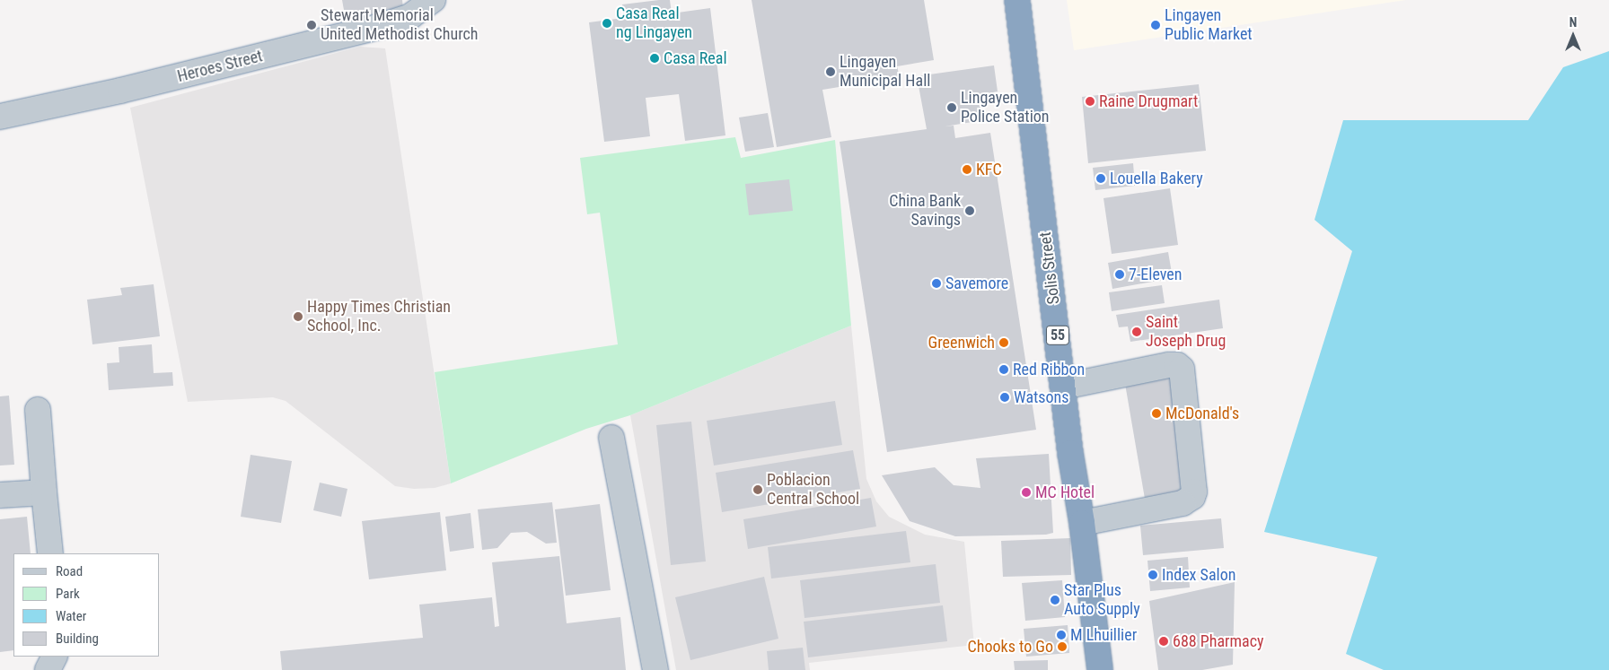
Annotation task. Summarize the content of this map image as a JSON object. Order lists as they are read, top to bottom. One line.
{"streets":{"highway":["Solis Street","55"],"street":["Heroes Street"]},"places":["Casa Real ng Lingayen","Stewart Memorial United Methodist Church","Lingayen Public Market","Casa Real","Lingayen Municipal Hall","Raine Drugmart","Lingayen Police Station","KFC","Louella Bakery","China Bank Savings","7-Eleven","Savemore","Happy Times Christian School, Inc.","Saint Joseph Drug","Greenwich","Red Ribbon","Watsons","McDonald's","Poblacion Central School","MC Hotel","Index Salon","Star Plus Auto Supply","M Lhuillier","688 Pharmacy","Chooks to Go"],"legend":["Road","Park","Water","Building"],"north":"top"}
